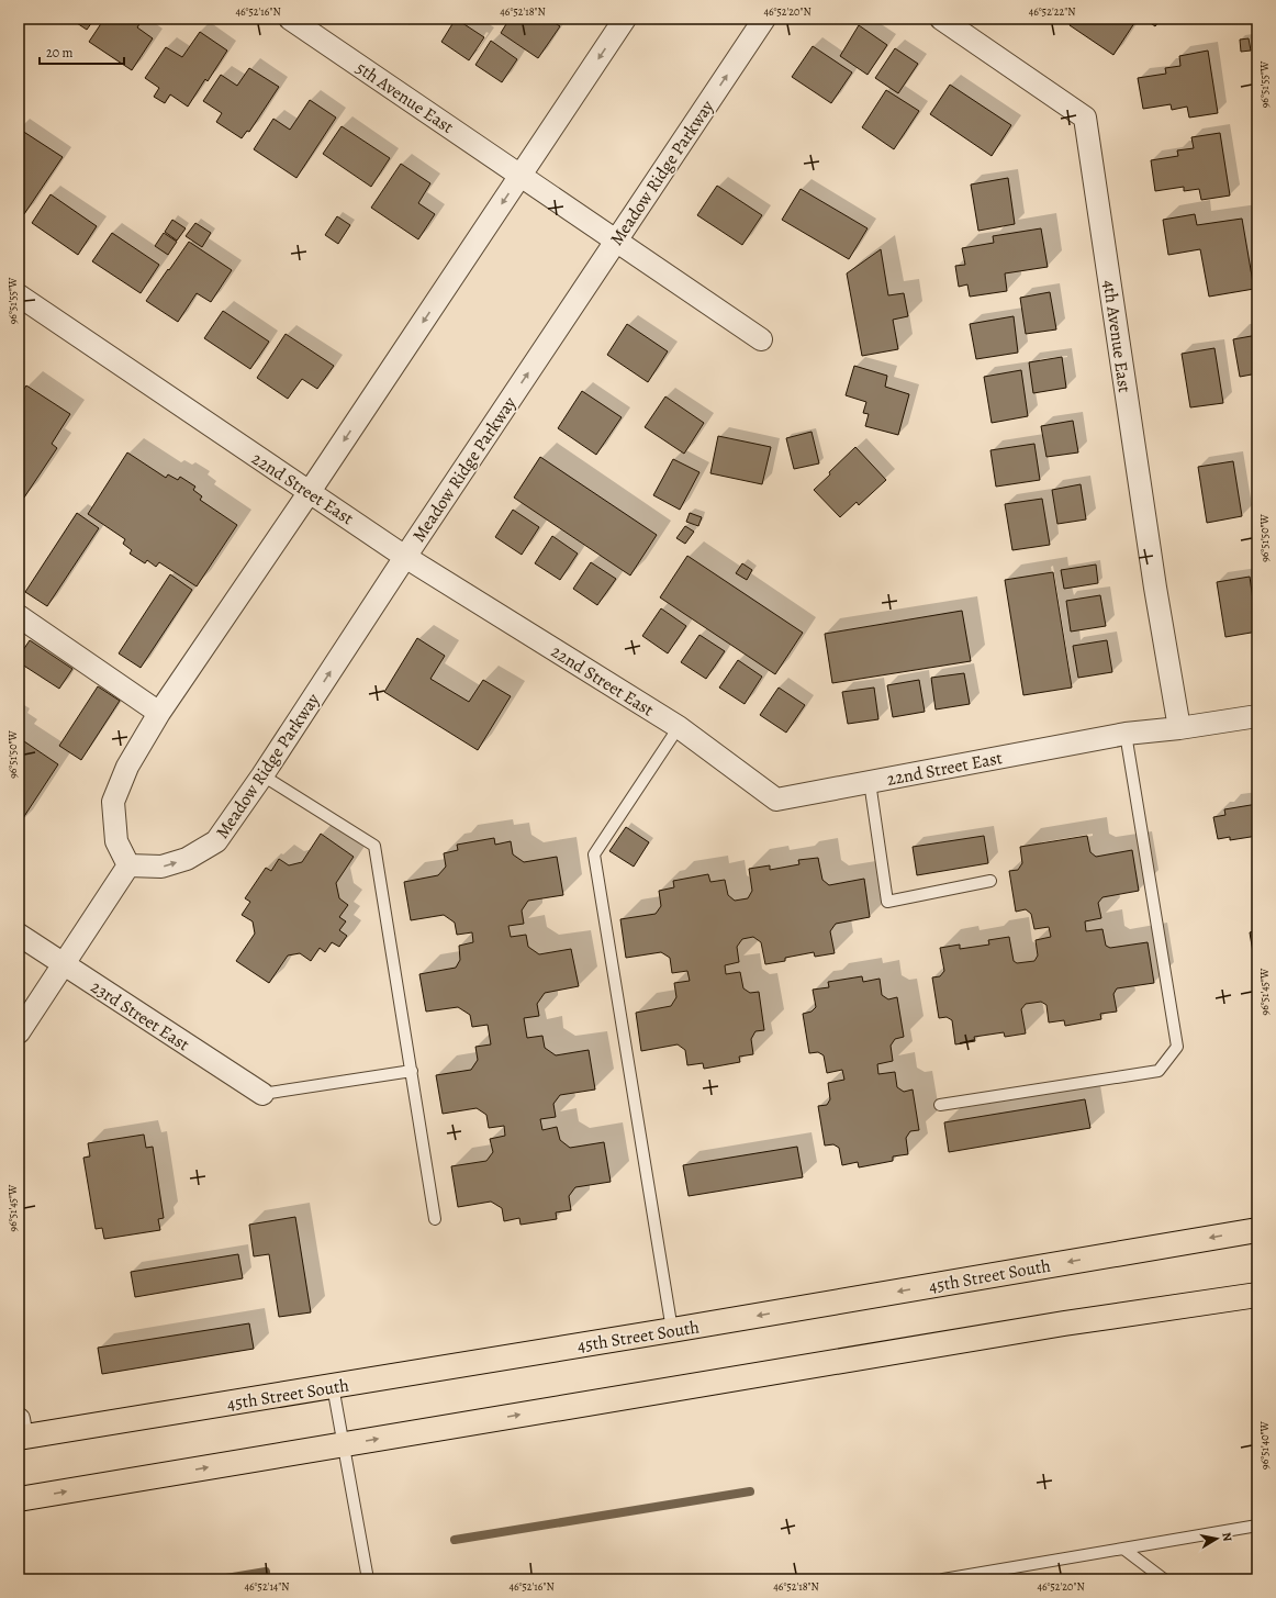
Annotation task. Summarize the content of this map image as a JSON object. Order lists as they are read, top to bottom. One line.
{"streets":{"main road":["45th Street South"],"street":["5th Avenue East","Meadow Ridge Parkway","4th Avenue East","22nd Street East","23rd Street East"]},"crossings":[["5th Avenue East","Meadow Ridge Parkway"],["Meadow Ridge Parkway","22nd Street East"],["4th Avenue East","22nd Street East"]],"scale_bar":"20 m","north":"right","coordinates":["46°52'16\"N","46°52'18\"N","46°52'20\"N","46°52'22\"N","96°51'55\"W","96°51'50\"W","96°51'45\"W","96°51'40\"W","46°52'14\"N"]}
